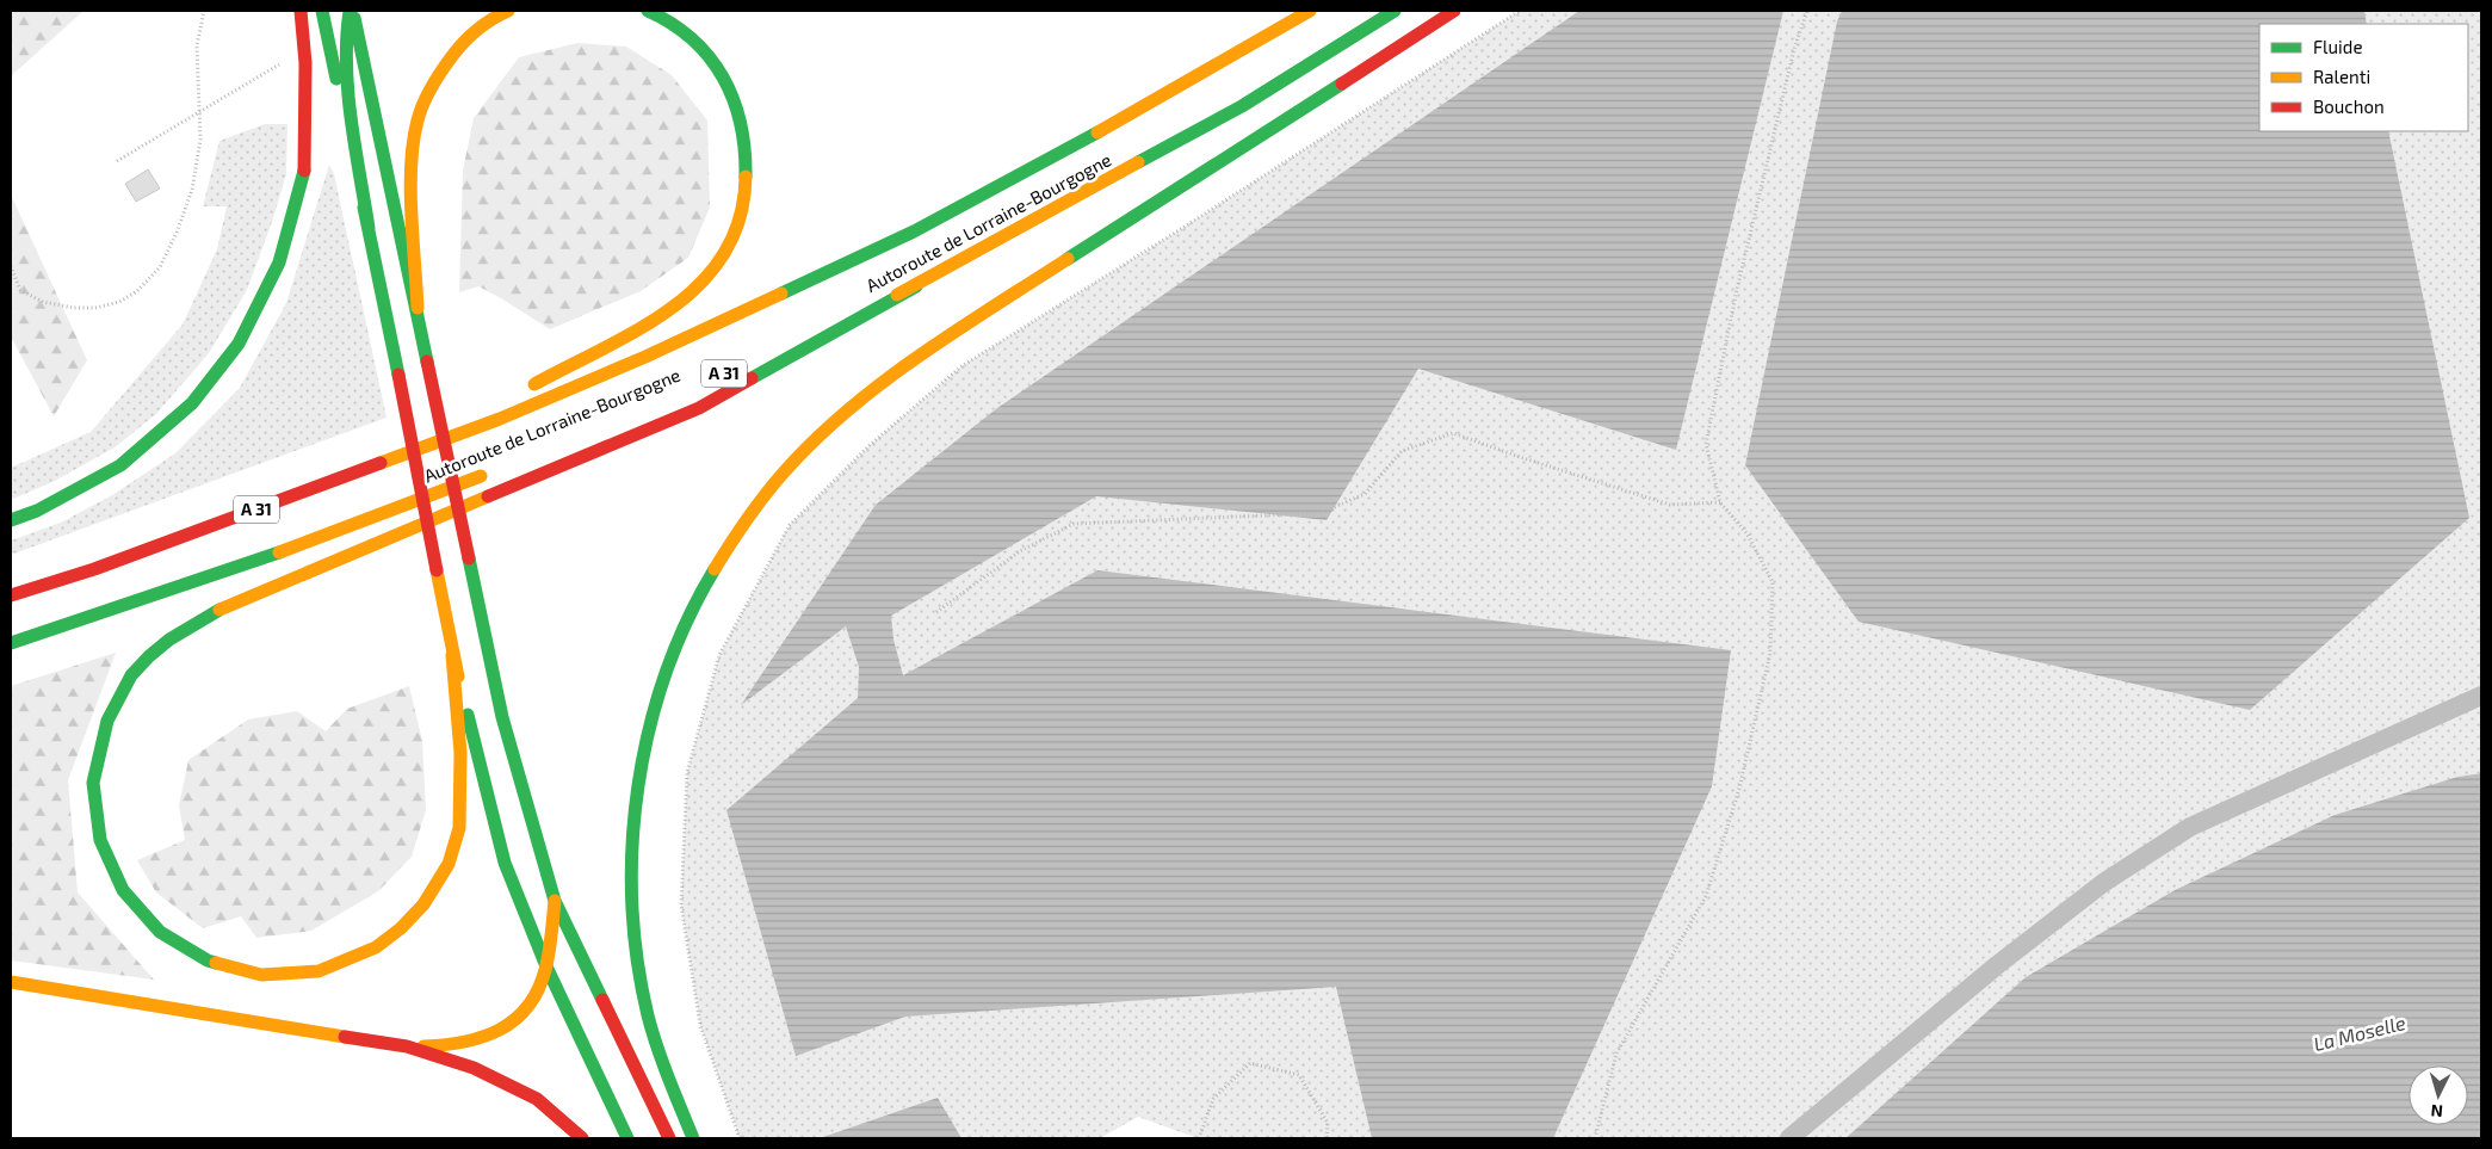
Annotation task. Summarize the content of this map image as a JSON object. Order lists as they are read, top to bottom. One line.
{"streets":{"main road":["Autoroute de Lorraine-Bourgogne","A 31"]},"water":["La Moselle"],"legend":["Fluide","Ralenti","Bouchon"],"north":"bottom"}
